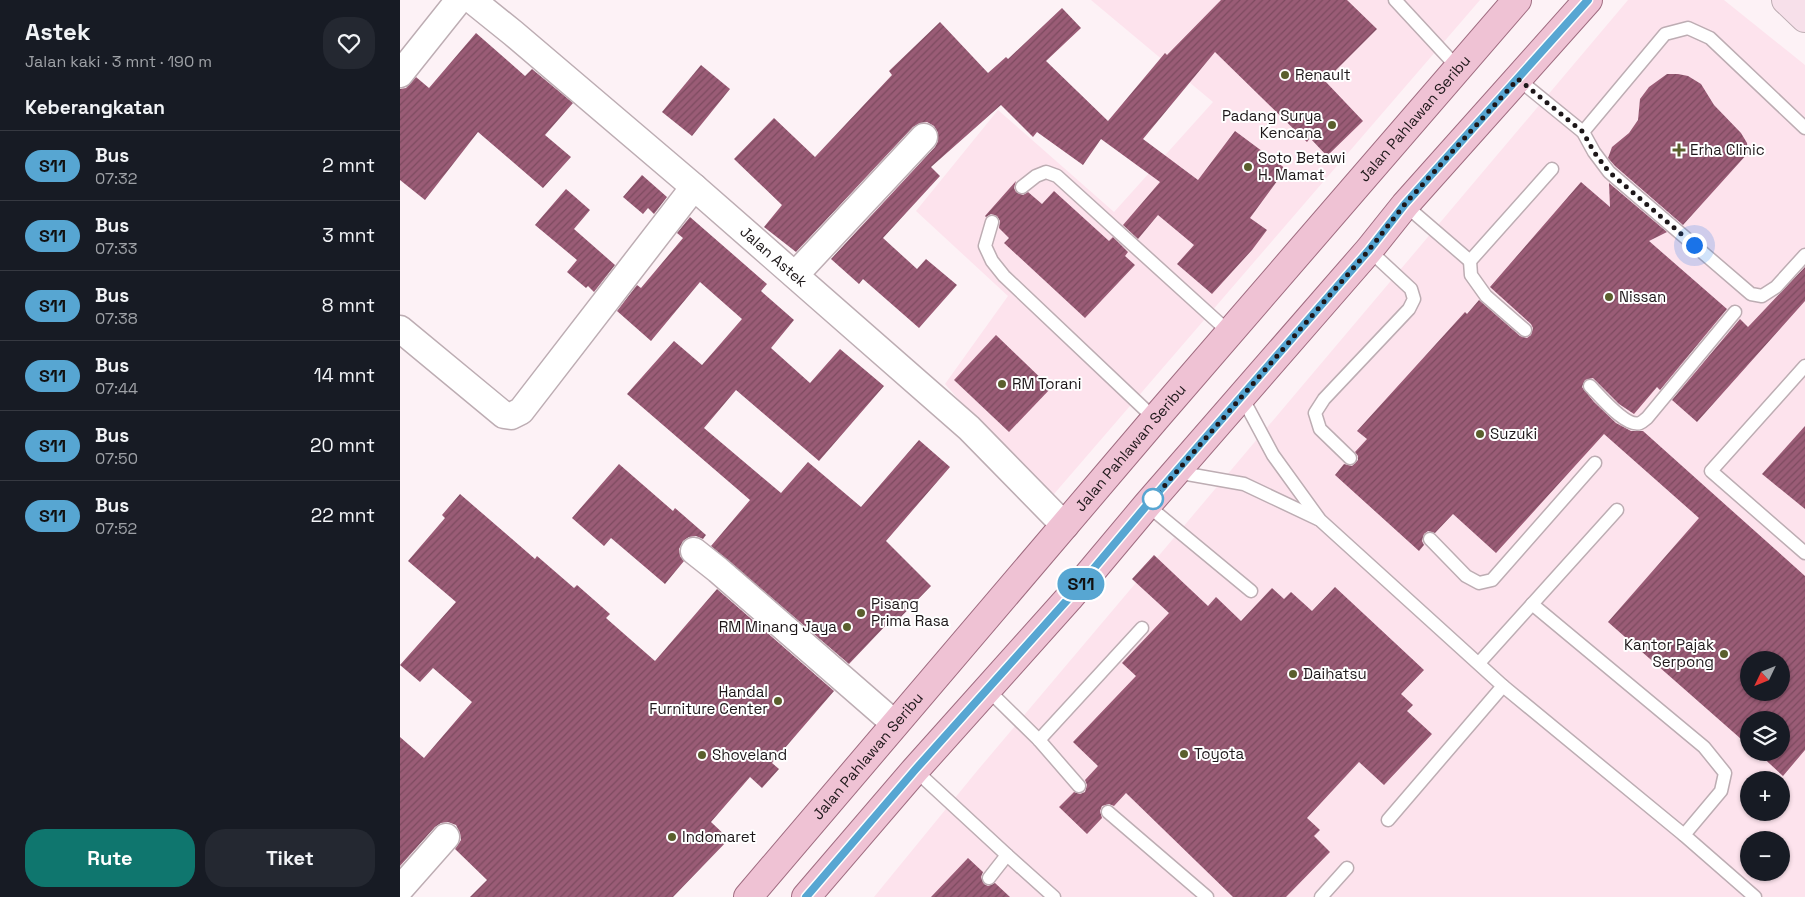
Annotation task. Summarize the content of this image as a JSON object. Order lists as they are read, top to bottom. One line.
{"streets":{"main road":["Jalan Pahlawan Seribu"],"street":["Jalan Astek"]},"crossings":[["Jalan Pahlawan Seribu","Jalan Astek"]],"places":{"other":["Renault","Padang Surya Kencana","Soto Betawi H. Mamat","Nissan","RM Torani","Suzuki","Pisang Prima Rasa","RM Minang Jaya","Kantor Pajak Serpong","Daihatsu","Handal Furniture Center","Toyota","Shoveland","Indomaret"],"health":["Erha Clinic"]},"lines":["bus line S11"],"north":"bottom left","page":{"heading":[["Astek","Jalan kaki · 3 mnt · 190 m"],"Keberangkatan"],"on_map":"S11","list":[{"mark":"S11","name":"Bus","note":"07:32","value":"2 mnt"},{"mark":"S11","name":"Bus","note":"07:33","value":"3 mnt"},{"mark":"S11","name":"Bus","note":"07:38","value":"8 mnt"},{"mark":"S11","name":"Bus","note":"07:44","value":"14 mnt"},{"mark":"S11","name":"Bus","note":"07:50","value":"20 mnt"},{"mark":"S11","name":"Bus","note":"07:52","value":"22 mnt"}],"map_buttons":["+","−"],"buttons":["Rute","Tiket"]}}
